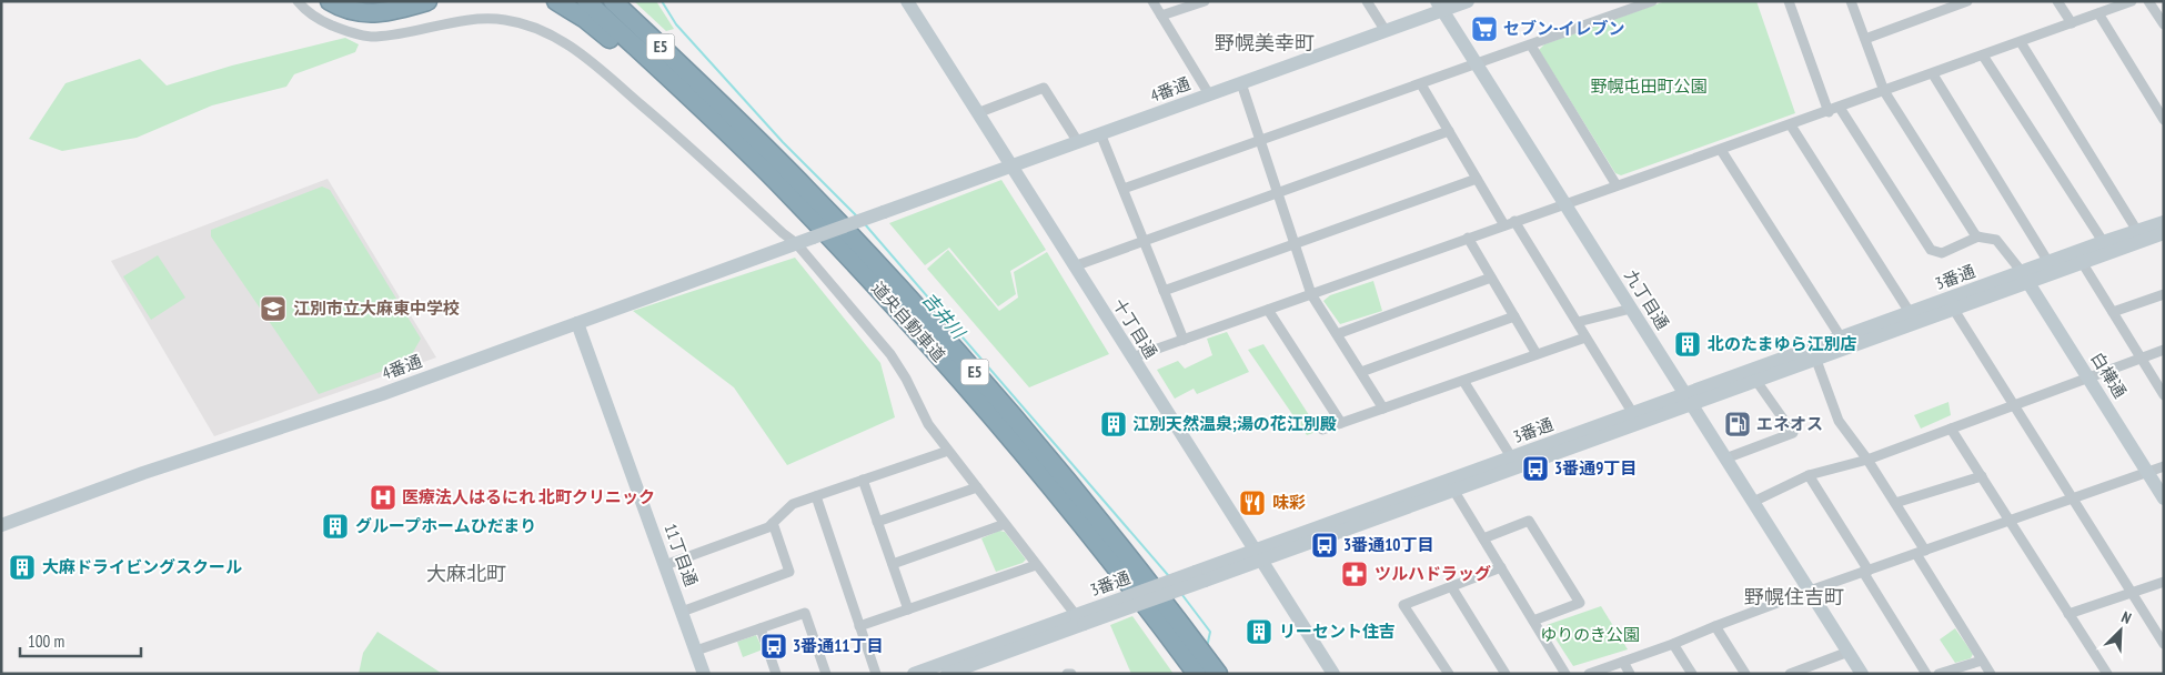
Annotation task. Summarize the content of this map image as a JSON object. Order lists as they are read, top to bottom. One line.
{"streets":{"highway":["E5","道央自動車道"],"street":["4番通","3番通","九丁目通","十丁目通","白樺通","11丁目通"]},"crossings":[["4番通","九丁目通"],["4番通","十丁目通"],["4番通","11丁目通"],["3番通","九丁目通"],["3番通","十丁目通"],["3番通","白樺通"]],"districts":["野幌美幸町","大麻北町","野幌住吉町"],"water":["吉井川"],"parks":["野幌屯田町公園","ゆりのき公園"],"places":{"supermarket":["セブン-イレブン"],"school or university":["江別市立大麻東中学校"],"building":["北のたまゆら江別店","江別天然温泉;湯の花江別殿","グループホームひだまり","大麻ドライビングスクール","リーセント住吉"],"fuel station":["エネオス"],"bus stop":["3番通9丁目","3番通10丁目","3番通11丁目"],"hospital":["医療法人はるにれ 北町クリニック"],"restaurant":["味彩"],"pharmacy":["ツルハドラッグ"]},"scale_bar":"100 m","north":"top right"}
